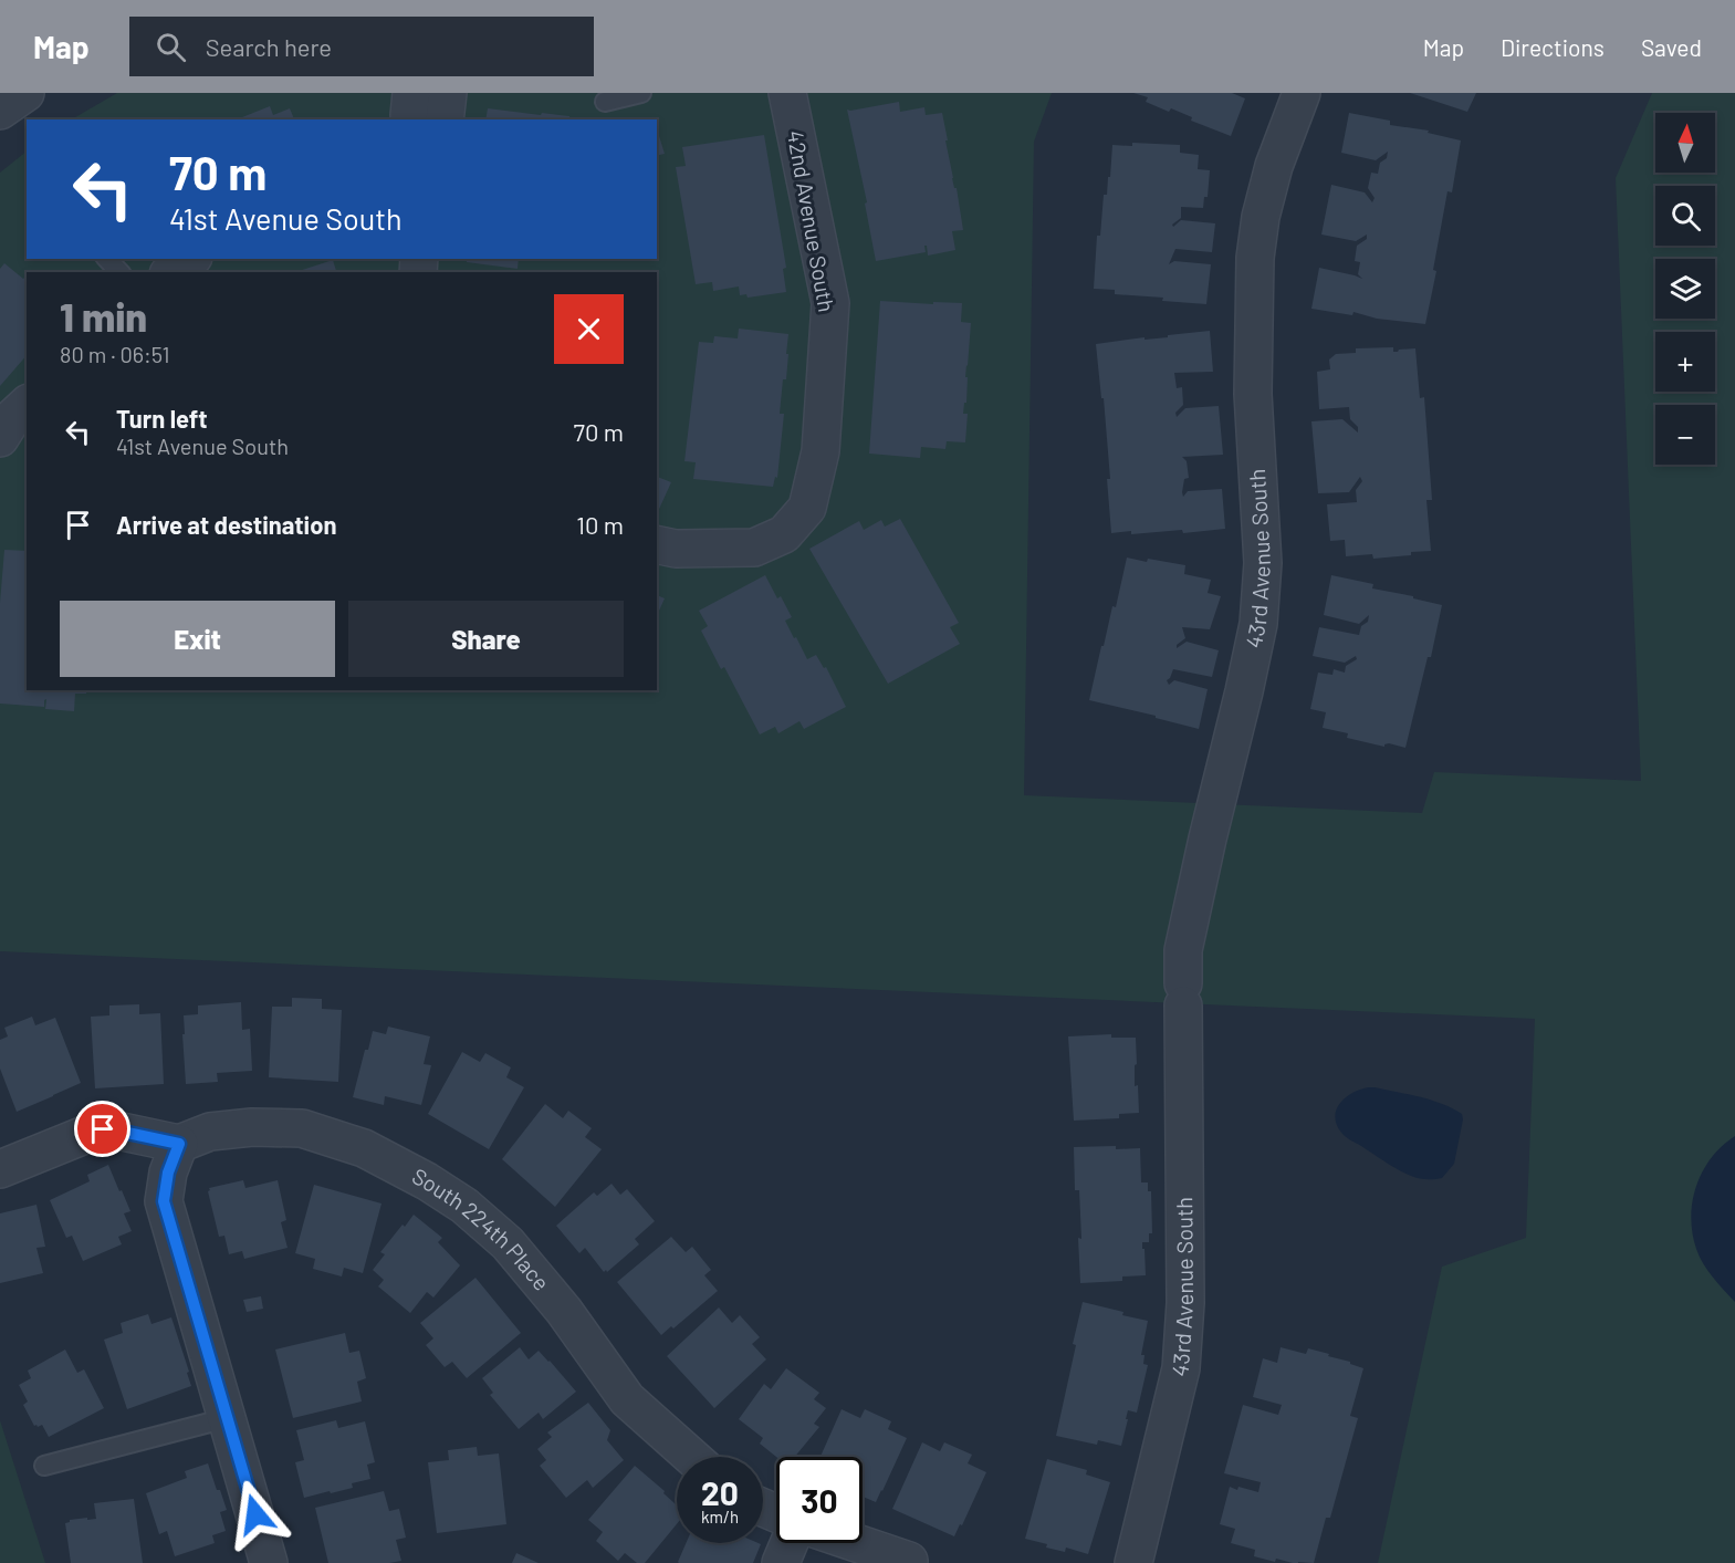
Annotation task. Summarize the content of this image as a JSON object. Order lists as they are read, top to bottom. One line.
{"streets":{"street":["42nd Avenue South","43rd Avenue South","South 224th Place"]},"north":"top","page":{"header":"Map","search":"Search here","nav":["Map","Directions","Saved"],"map_buttons":["+","−"],"turn":["70 m","41st Avenue South"],"heading":["1 min","80 m · 06:51"],"list":[{"name":"Turn left","note":"41st Avenue South","value":"70 m"},{"name":"Arrive at destination","value":"10 m"}],"buttons":["Exit","Share"],"speed":"20 km/h","limit":"30"}}
